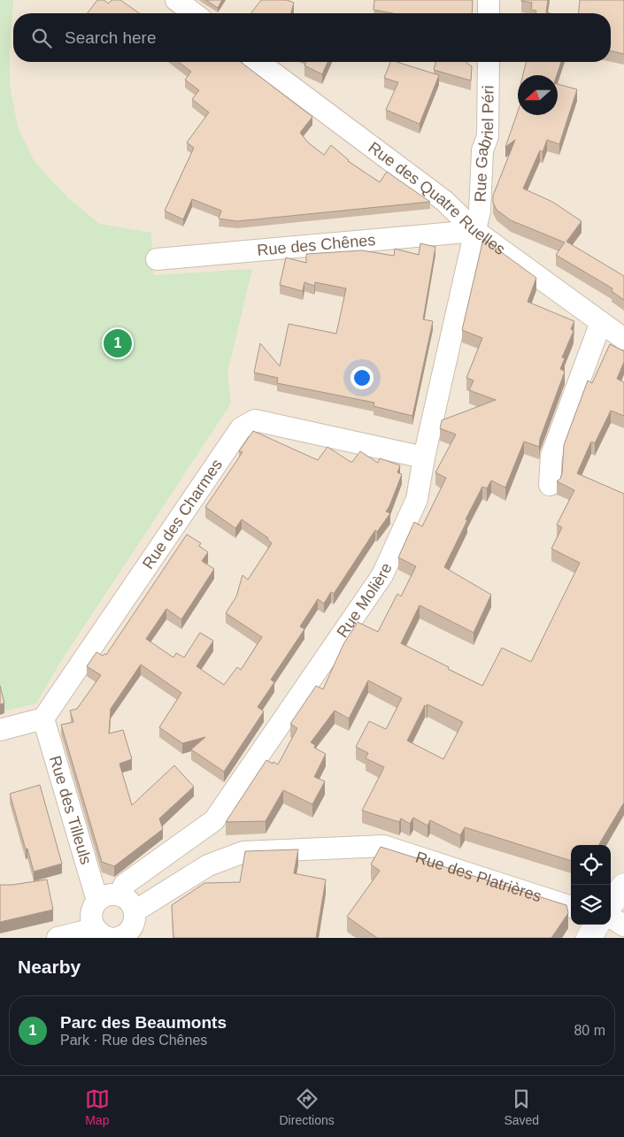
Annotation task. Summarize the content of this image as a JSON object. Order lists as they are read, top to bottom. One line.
{"streets":{"street":["Rue Gabriel Péri","Rue des Quatre Ruelles","Rue des Chênes","Rue des Charmes","Rue Molière","Rue des Tilleuls","Rue des Platrières"]},"crossings":[["Rue Gabriel Péri","Rue des Quatre Ruelles"],["Rue Gabriel Péri","Rue des Chênes"],["Rue Gabriel Péri","Rue Molière"],["Rue des Quatre Ruelles","Rue des Chênes"],["Rue des Quatre Ruelles","Rue Molière"],["Rue des Chênes","Rue Molière"],["Rue des Charmes","Rue Molière"],["Rue des Charmes","Rue des Tilleuls"],["Rue Molière","Rue des Tilleuls"],["Rue Molière","Rue des Platrières"],["Rue des Tilleuls","Rue des Platrières"]],"north":"left","page":{"search":"Search here","pins":"1","heading":"Nearby","list":[{"mark":"1","name":"Parc des Beaumonts","note":"Park · Rue des Chênes","value":"80 m"}],"nav":["Map","Directions","Saved"]}}
